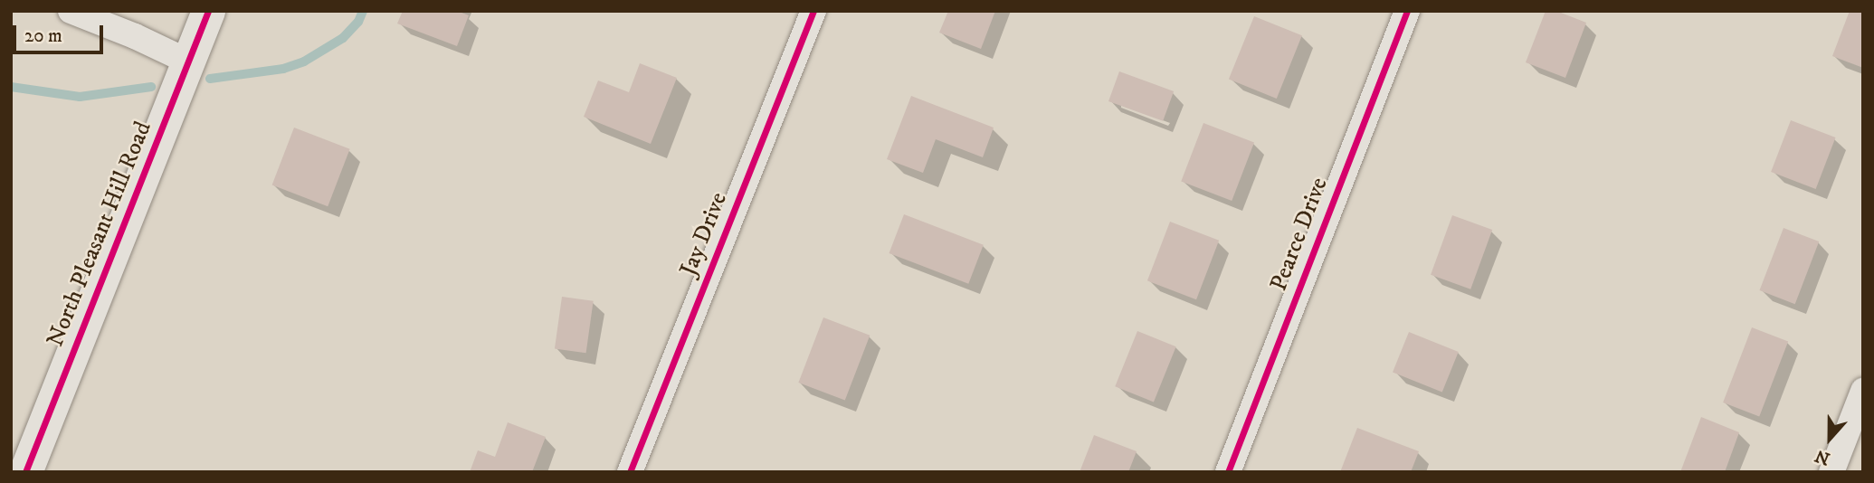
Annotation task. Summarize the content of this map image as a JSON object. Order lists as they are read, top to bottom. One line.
{"streets":{"street":["North Pleasant Hill Road","Jay Drive","Pearce Drive"]},"scale_bar":"20 m","north":"bottom"}
